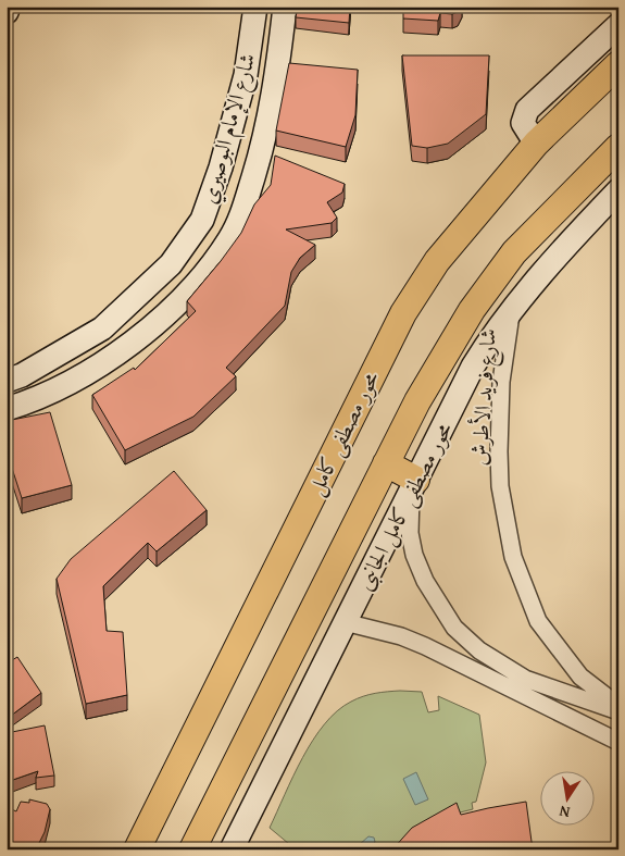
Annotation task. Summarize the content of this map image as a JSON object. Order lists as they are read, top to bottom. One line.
{"streets":{"main road":["محور مصطفى كامل"],"street":["شارع الإمام البوصيري","شارع فريد الأطرش","محور مصطفى كامل الجانبى"]},"crossings":[["شارع فريد الأطرش","محور مصطفى كامل الجانبى"]],"north":"bottom"}
